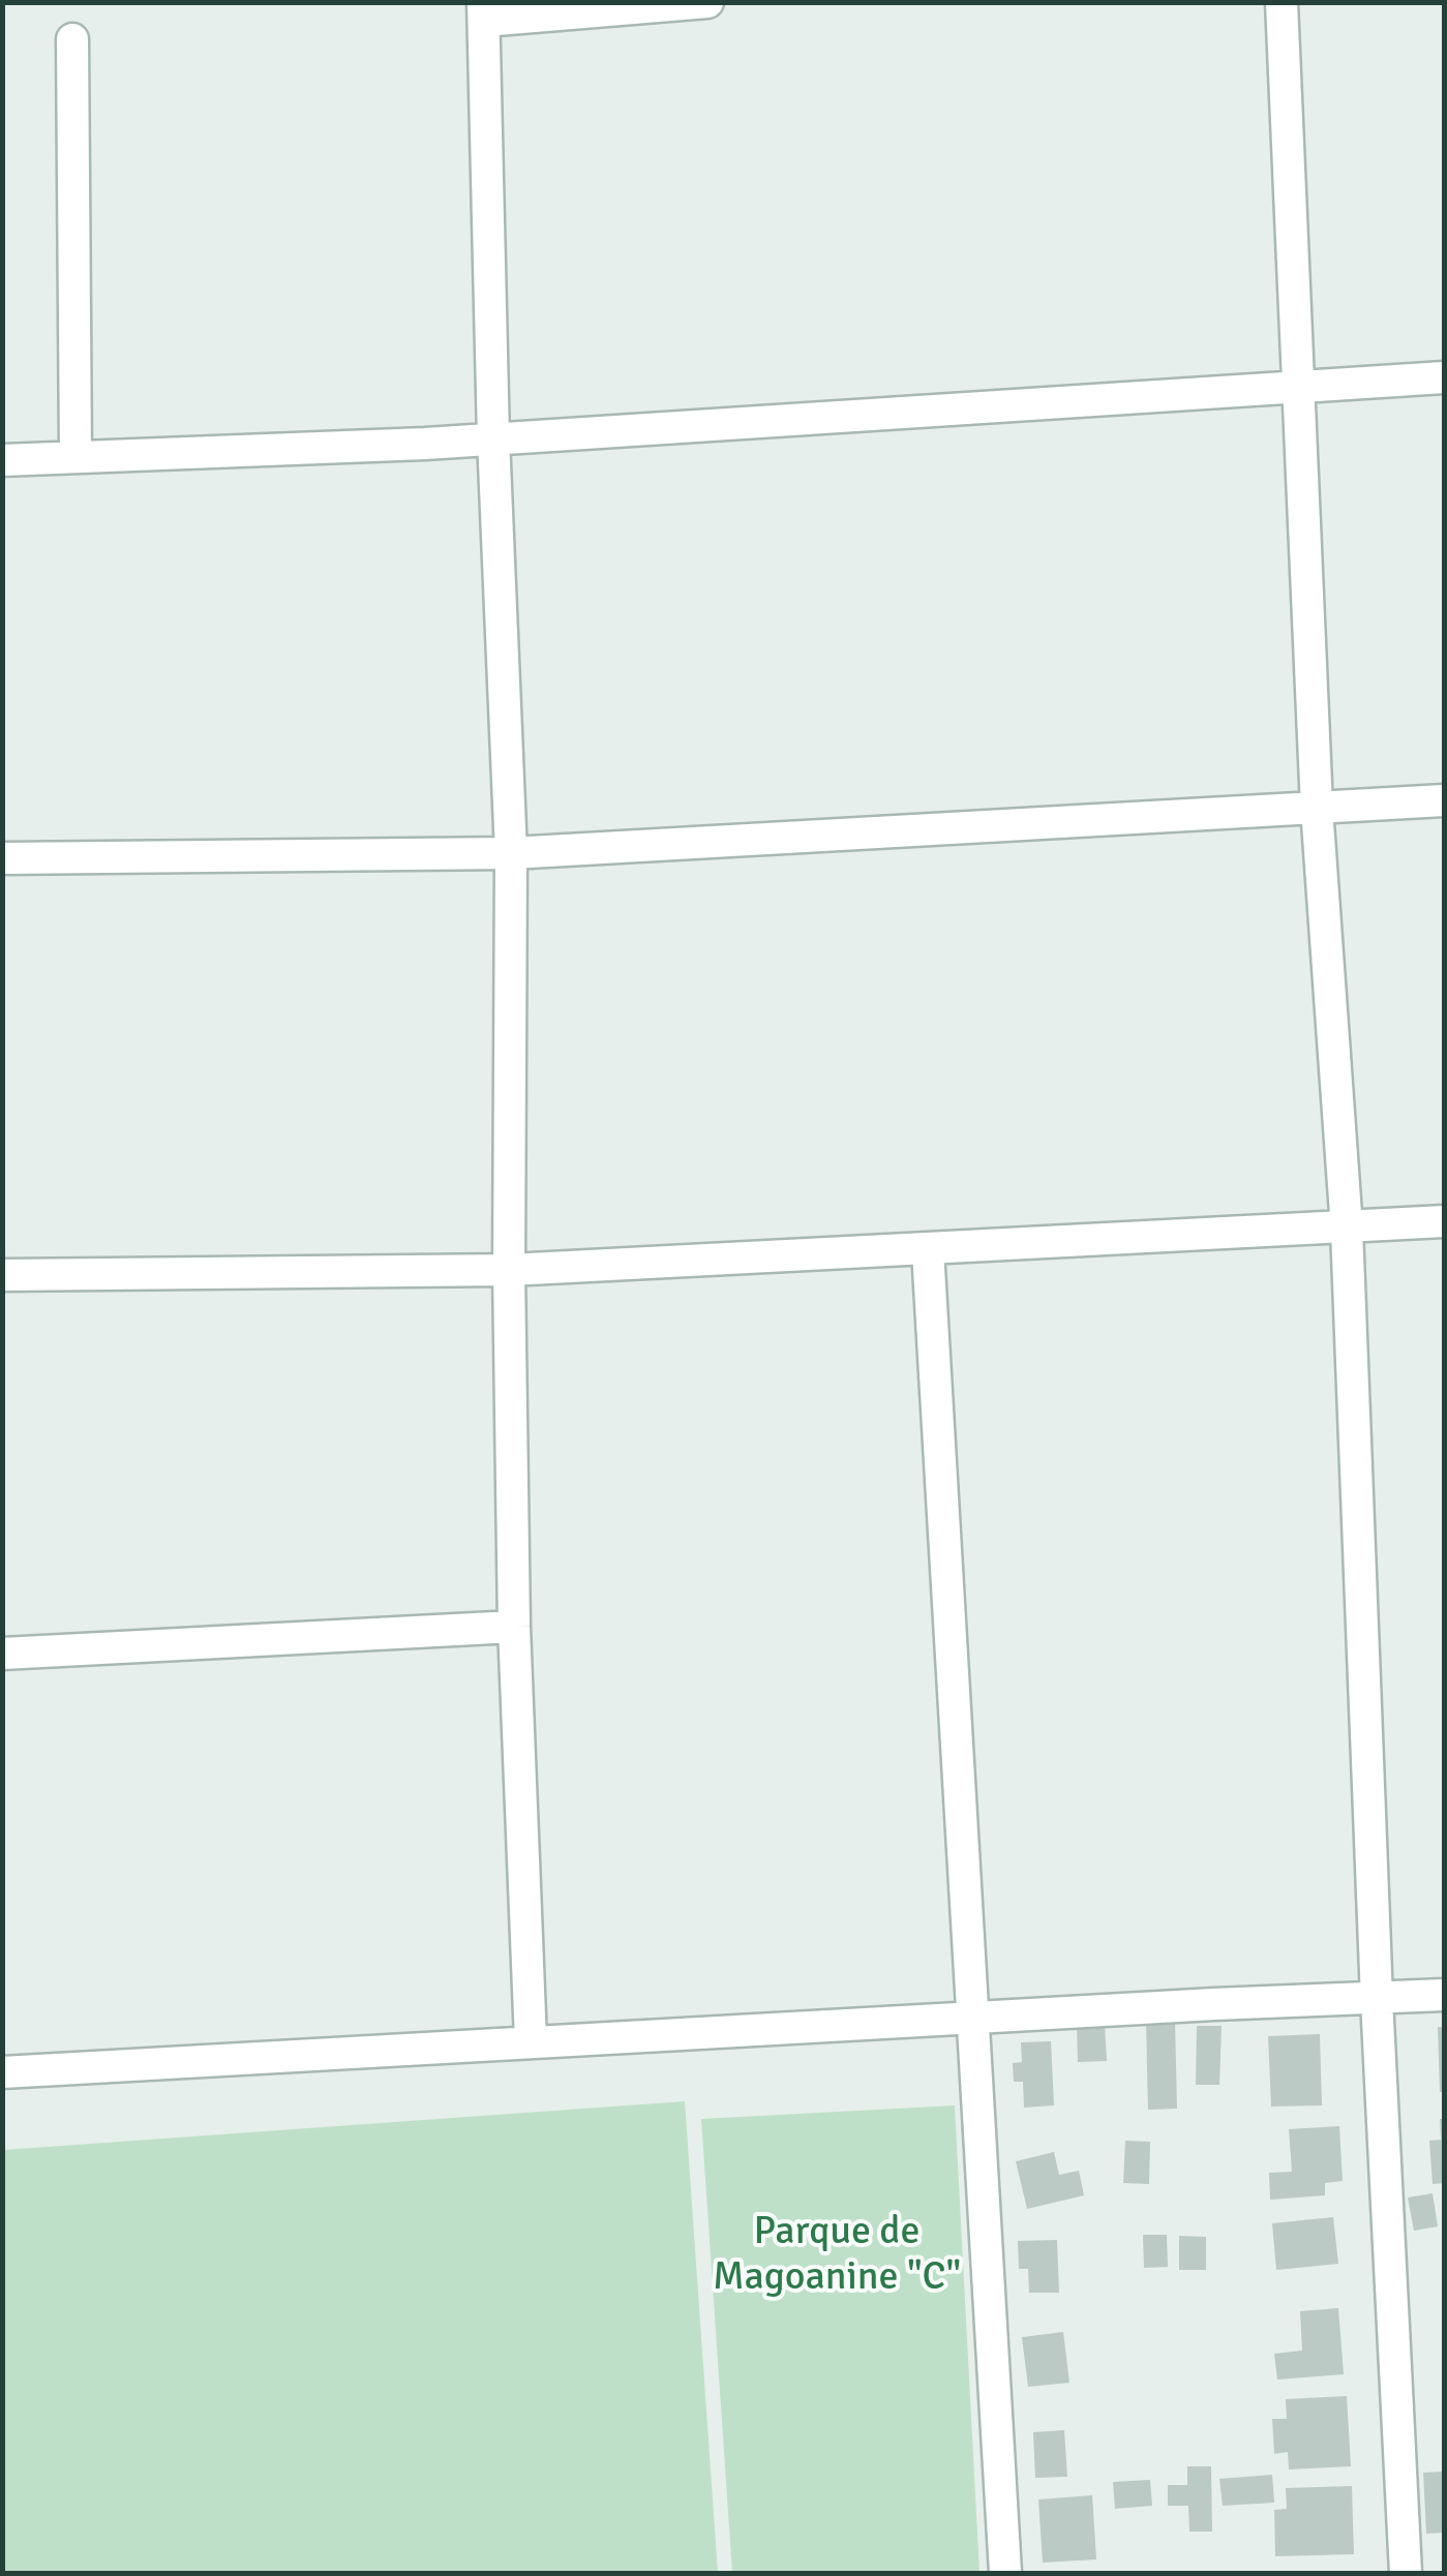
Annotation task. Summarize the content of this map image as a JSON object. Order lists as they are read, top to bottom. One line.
{"parks":["Parque de Magoanine \"C\""]}
